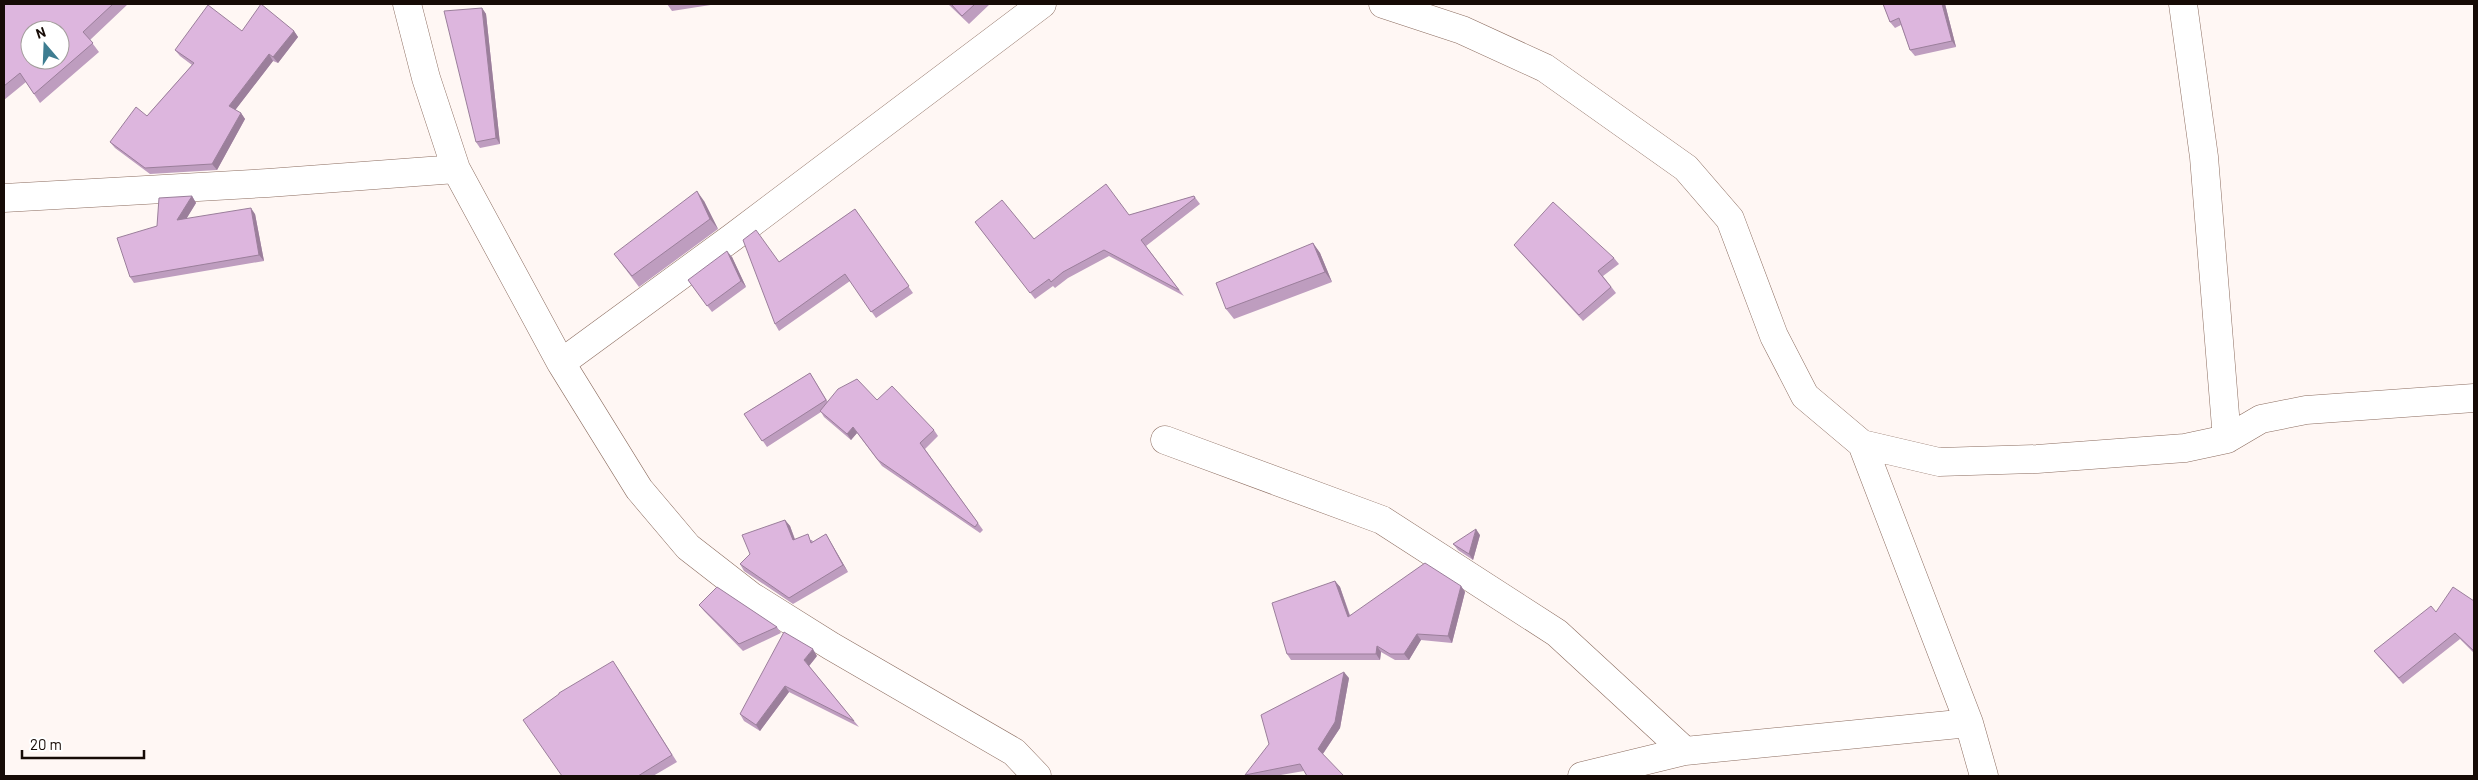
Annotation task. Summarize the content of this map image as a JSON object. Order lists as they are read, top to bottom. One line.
{"scale_bar":"20 m","north":"top"}
